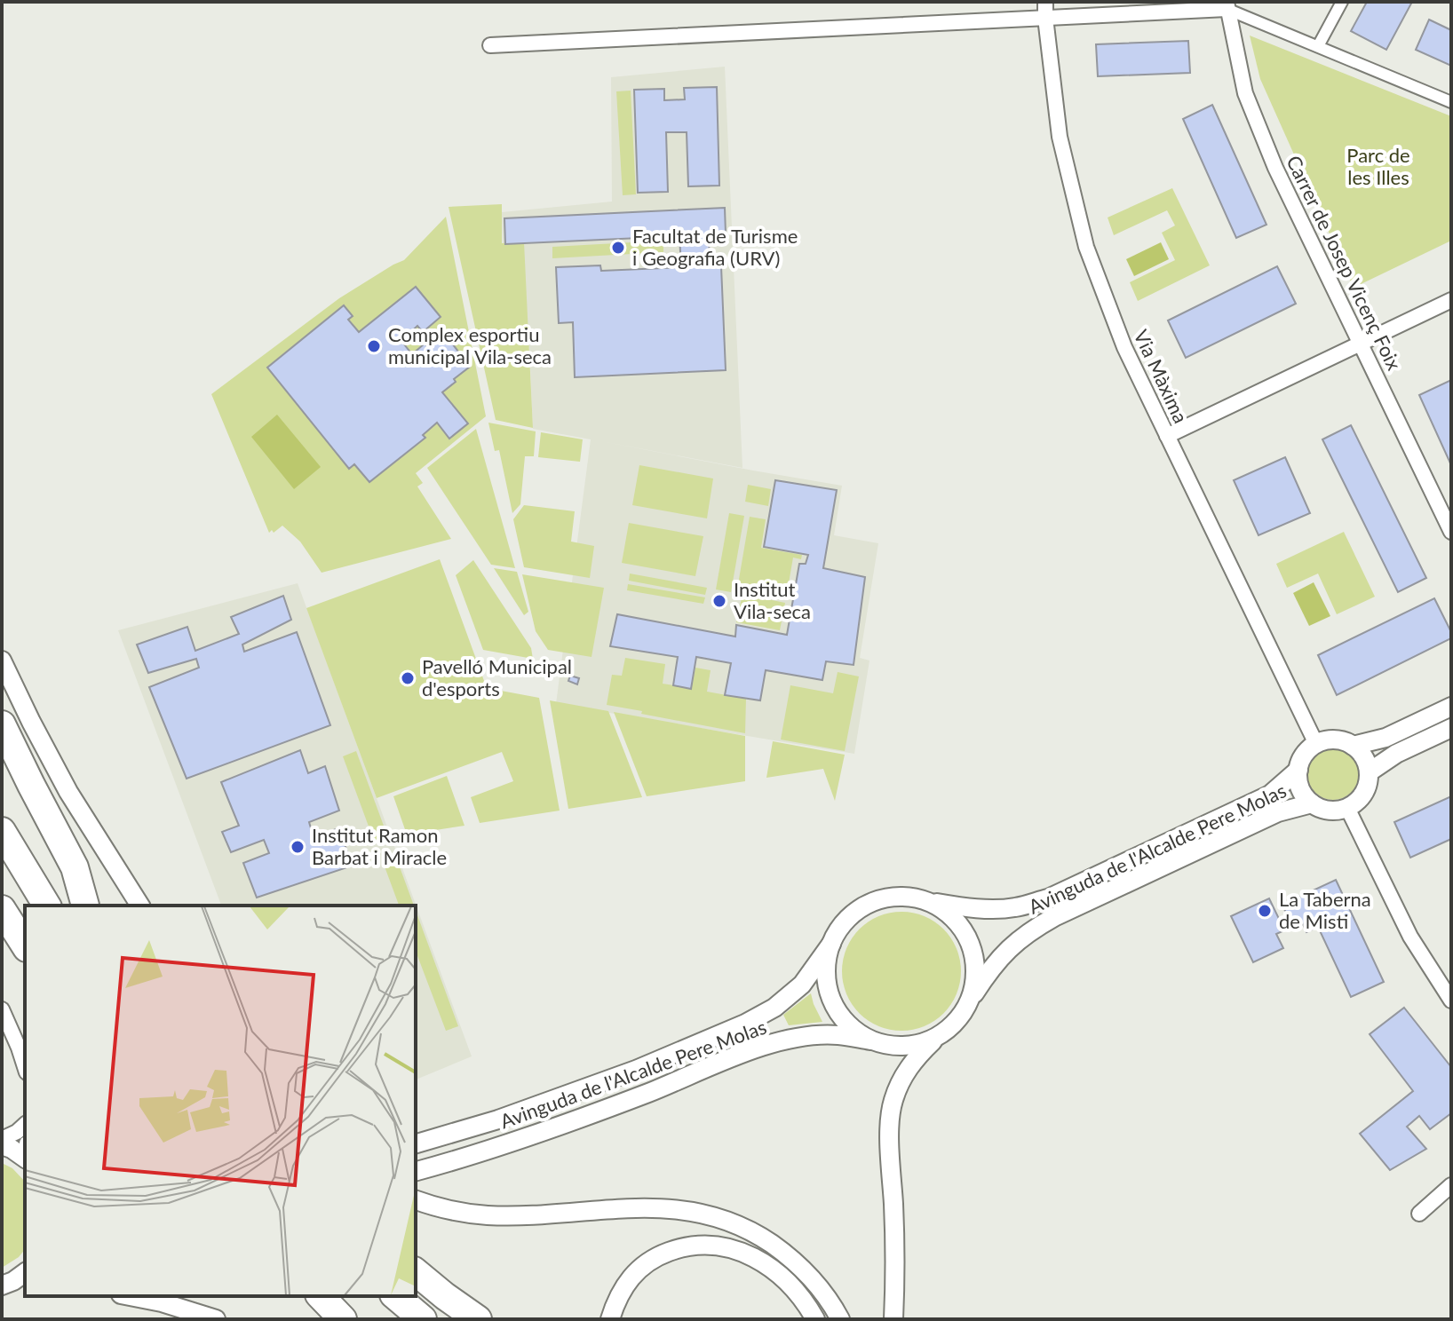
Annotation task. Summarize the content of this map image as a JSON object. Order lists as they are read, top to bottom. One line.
{"streets":{"street":["Carrer de Josep Vicenç Foix","Via Màxima","Avinguda de l'Alcalde Pere Molas"]},"crossings":[["Via Màxima","Avinguda de l'Alcalde Pere Molas"]],"parks":["Parc de les Illes"],"places":["Facultat de Turisme i Geografia (URV)","Complex esportiu municipal Vila-seca","Institut Vila-seca","Pavelló Municipal d'esports","Institut Ramon Barbat i Miracle","La Taberna de Misti"]}
